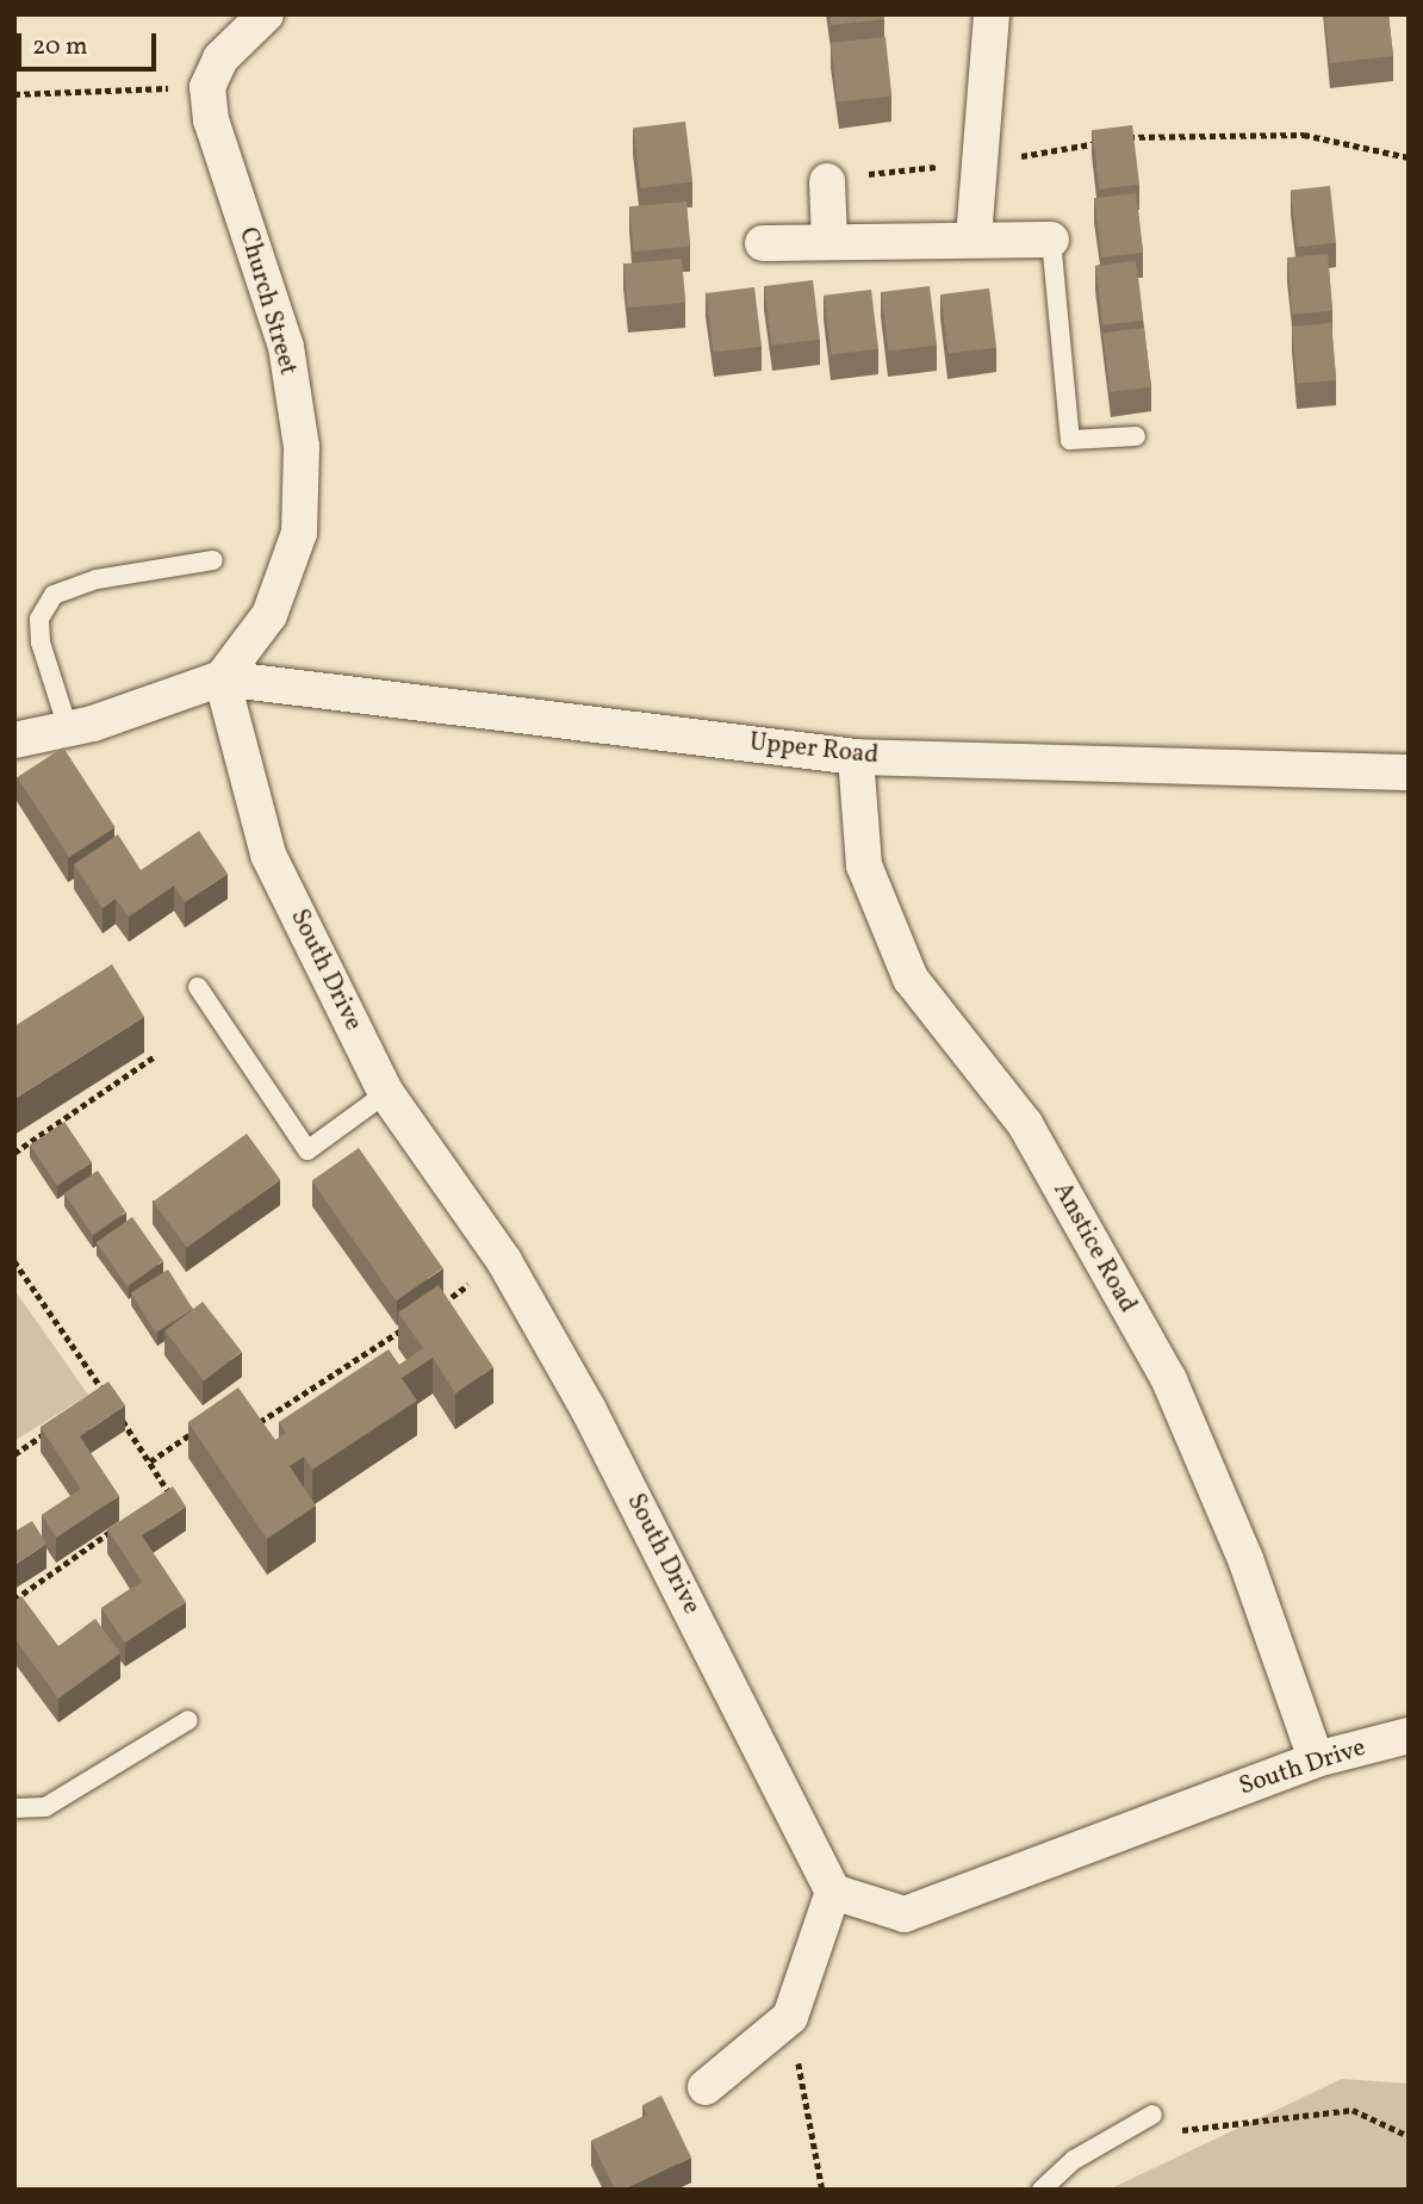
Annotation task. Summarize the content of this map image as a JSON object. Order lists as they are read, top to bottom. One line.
{"streets":{"street":["Church Street","Upper Road","South Drive","Anstice Road"]},"crossings":[["Church Street","Upper Road"],["Church Street","South Drive"],["Upper Road","South Drive"],["Upper Road","Anstice Road"],["South Drive","Anstice Road"]],"scale_bar":"20 m"}
